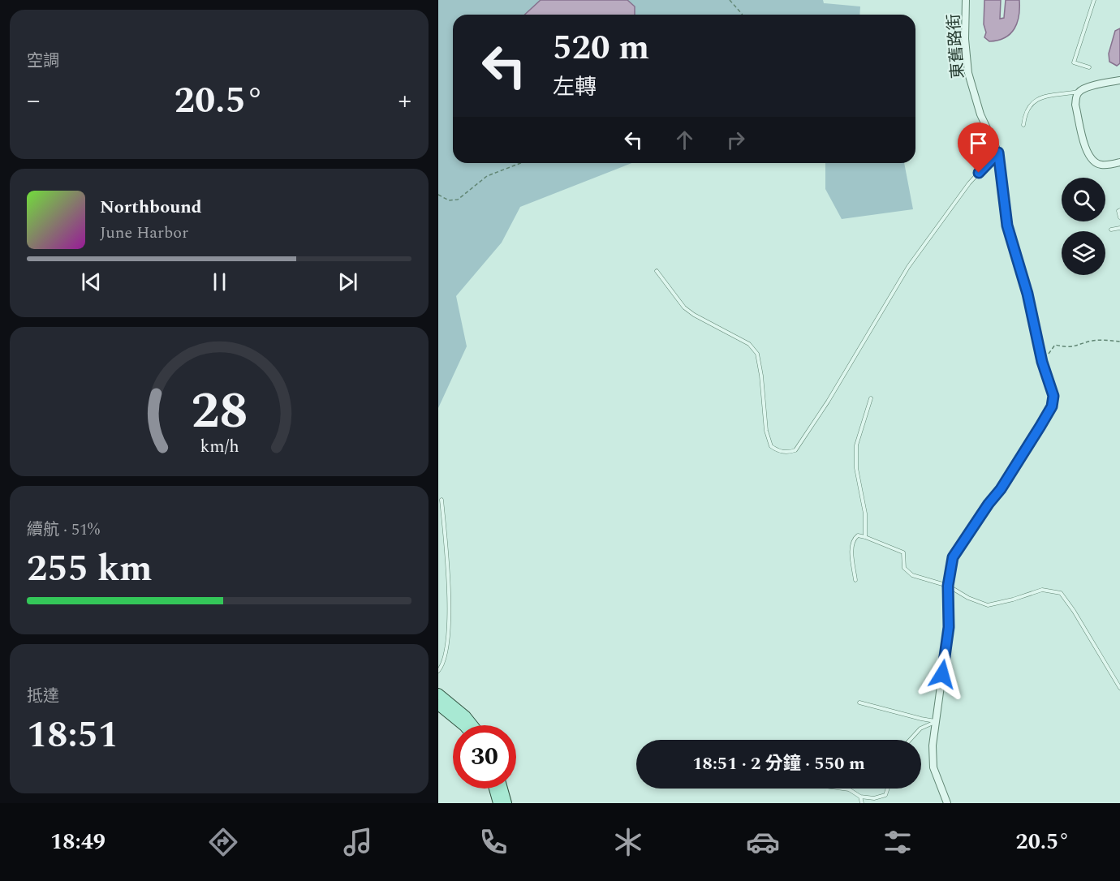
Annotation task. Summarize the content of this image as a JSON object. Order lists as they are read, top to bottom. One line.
{"streets":{"street":["東舊路街"]},"page":{"tile":["空調",["續航 · 51%","255 km"],["抵達","18:51"]],"turn":["520 m","左轉"],"heat":["−","20.5°","+"],"song":["Northbound","June Harbor"],"limit":"30","trip":"18:51 · 2 分鐘 · 550 m","tabs":["18:49","20.5°"],"gauge":["28","km/h"]}}
